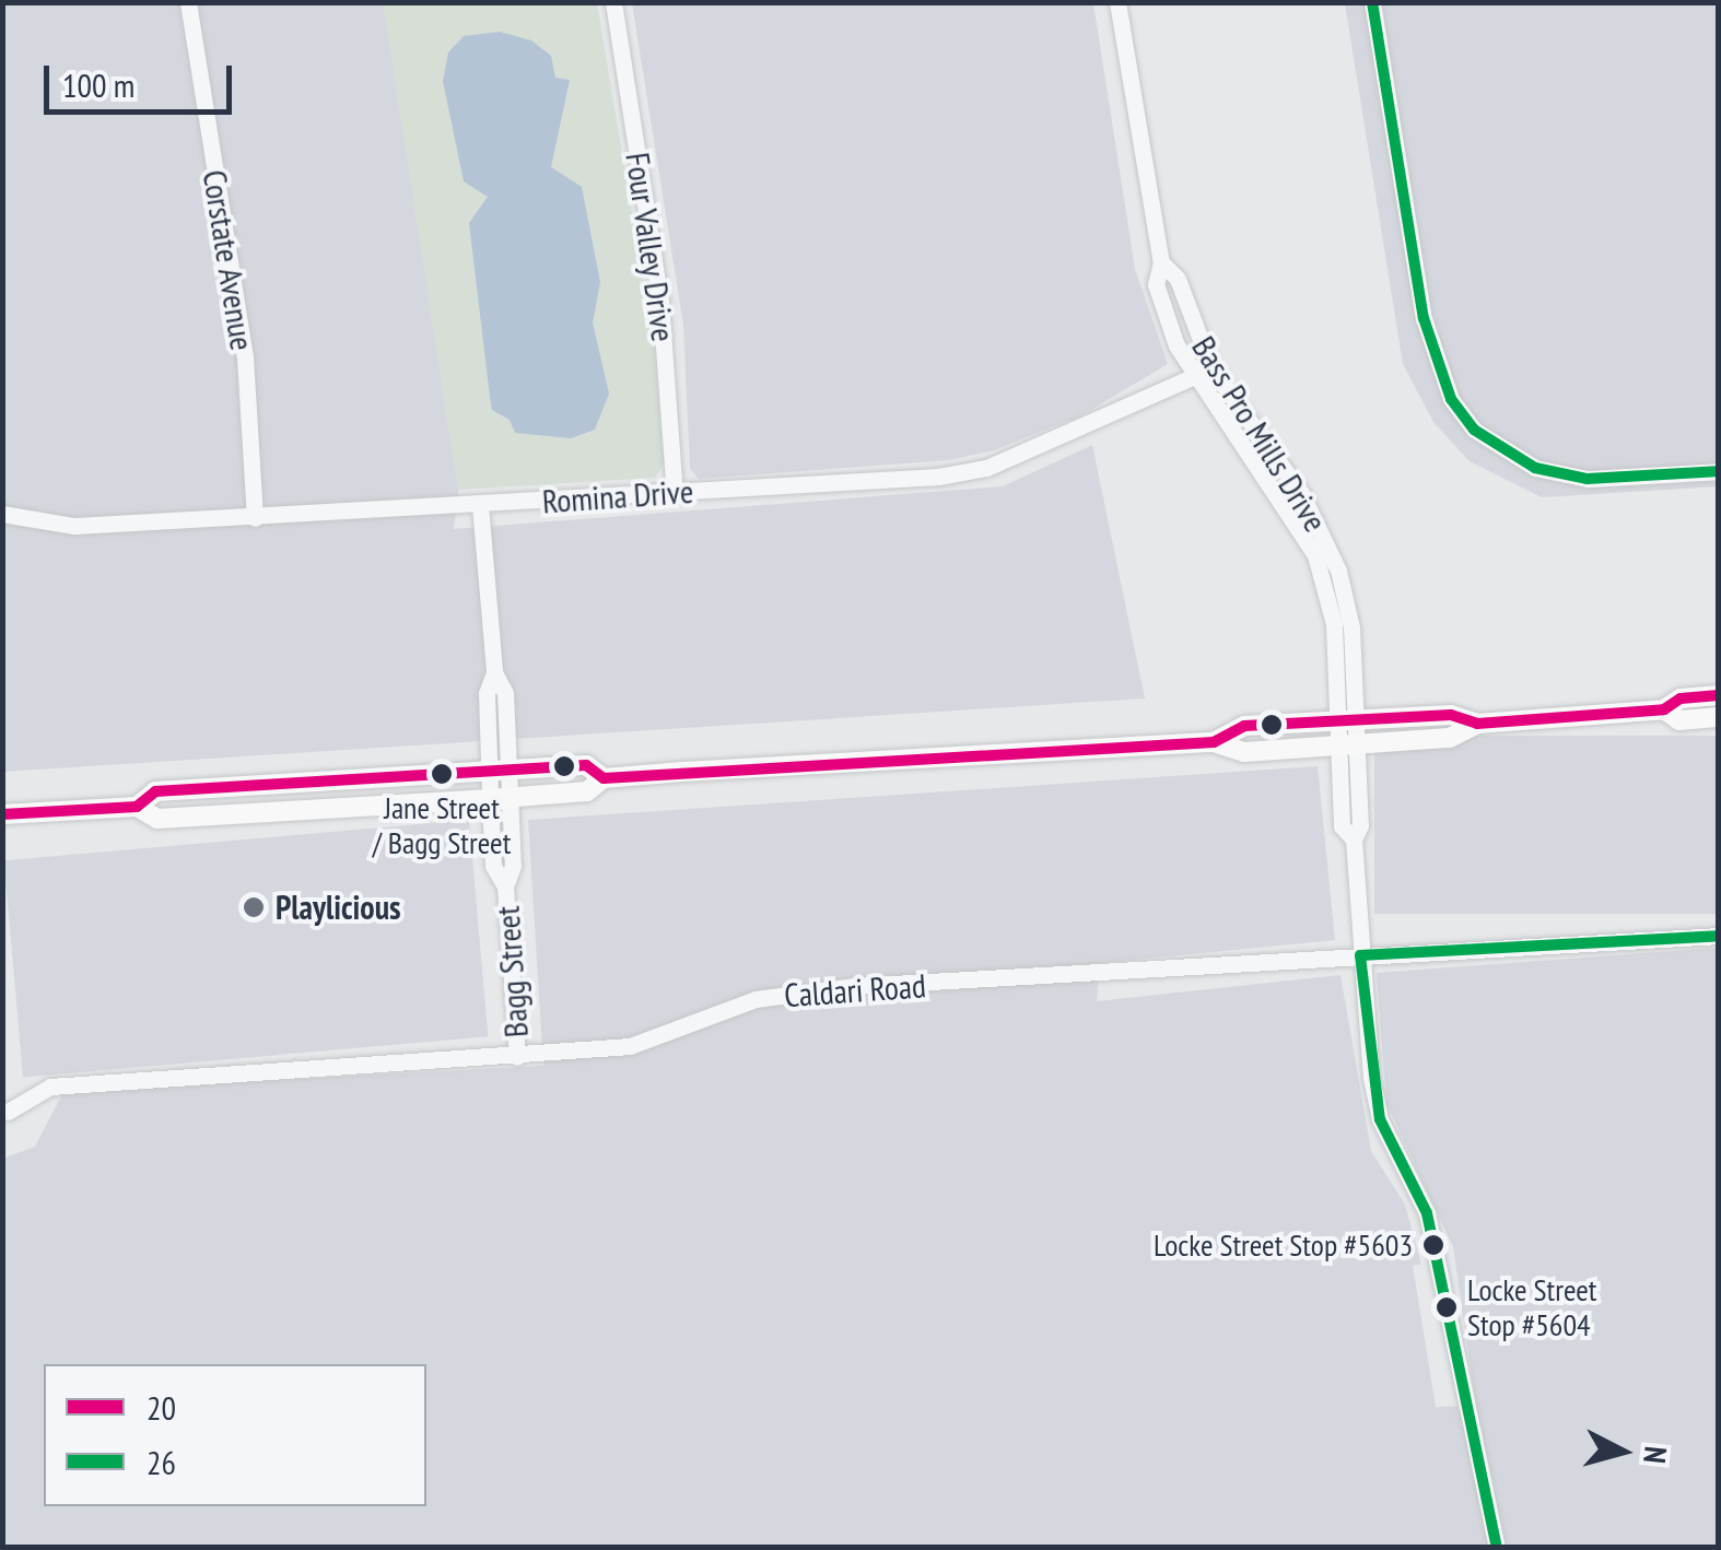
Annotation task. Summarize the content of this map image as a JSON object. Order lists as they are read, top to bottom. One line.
{"streets":{"street":["Four Valley Drive","Corstate Avenue","Bass Pro Mills Drive","Romina Drive","Bagg Street","Caldari Road"]},"crossings":[["Four Valley Drive","Romina Drive"],["Corstate Avenue","Romina Drive"],["Bass Pro Mills Drive","Romina Drive"],["Romina Drive","Bagg Street"],["Bagg Street","Caldari Road"]],"places":["Jane Street / Bagg Street","Playlicious","Locke Street Stop #5603","Locke Street Stop #5604"],"lines":["transit line 26","transit line 20"],"legend":["20","26"],"scale_bar":"100 m","north":"right"}
